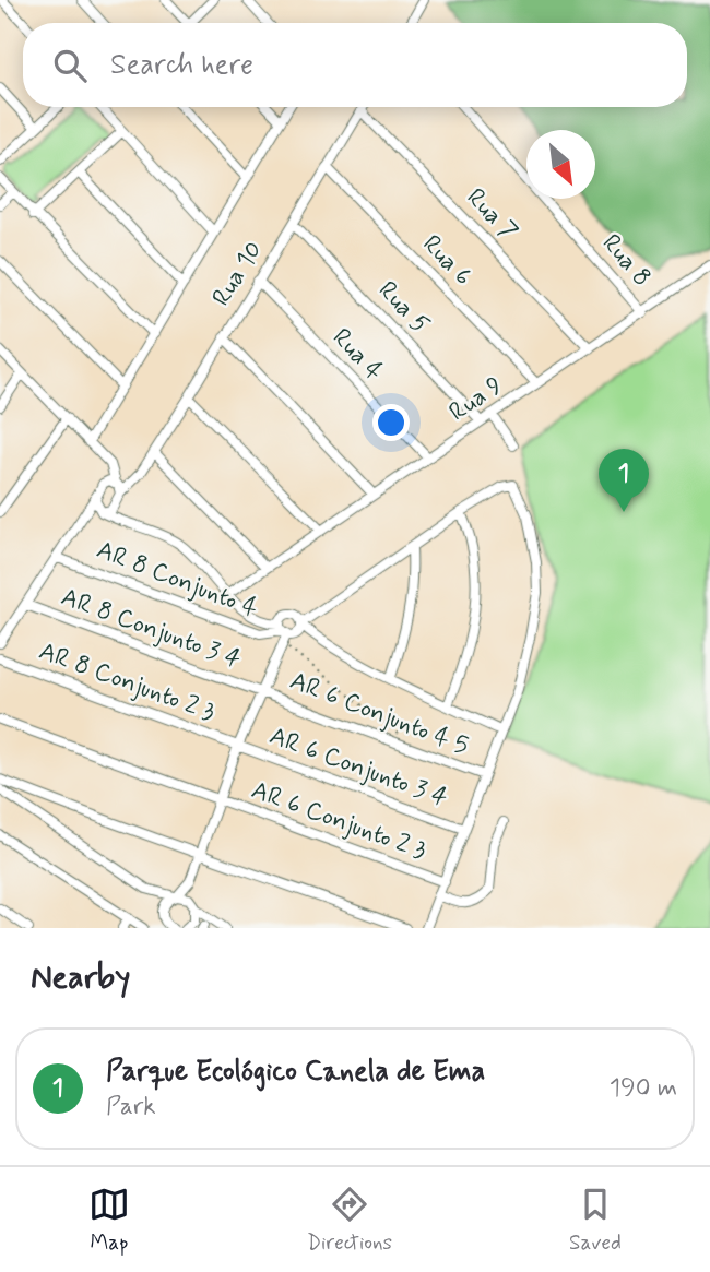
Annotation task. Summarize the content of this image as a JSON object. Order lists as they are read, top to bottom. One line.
{"streets":{"street":["Rua 7","Rua 6","Rua 8","Rua 10","Rua 5","Rua 4","Rua 9","AR 8 Conjunto 4","AR 8 Conjunto 3 4","AR 8 Conjunto 2 3","AR 6 Conjunto 4 5","AR 6 Conjunto 3 4","AR 6 Conjunto 2 3"]},"crossings":[["Rua 7","Rua 10"],["Rua 7","Rua 9"],["Rua 6","Rua 10"],["Rua 6","Rua 9"],["Rua 8","Rua 9"],["Rua 10","Rua 5"],["Rua 10","Rua 4"],["Rua 5","Rua 9"],["Rua 4","Rua 9"],["AR 8 Conjunto 3 4","AR 6 Conjunto 4 5"],["AR 8 Conjunto 2 3","AR 6 Conjunto 3 4"]],"north":"bottom right","page":{"search":"Search here","pins":"1","heading":"Nearby","list":[{"mark":"1","name":"Parque Ecológico Canela de Ema","note":"Park","value":"190 m"}],"nav":["Map","Directions","Saved"]}}
